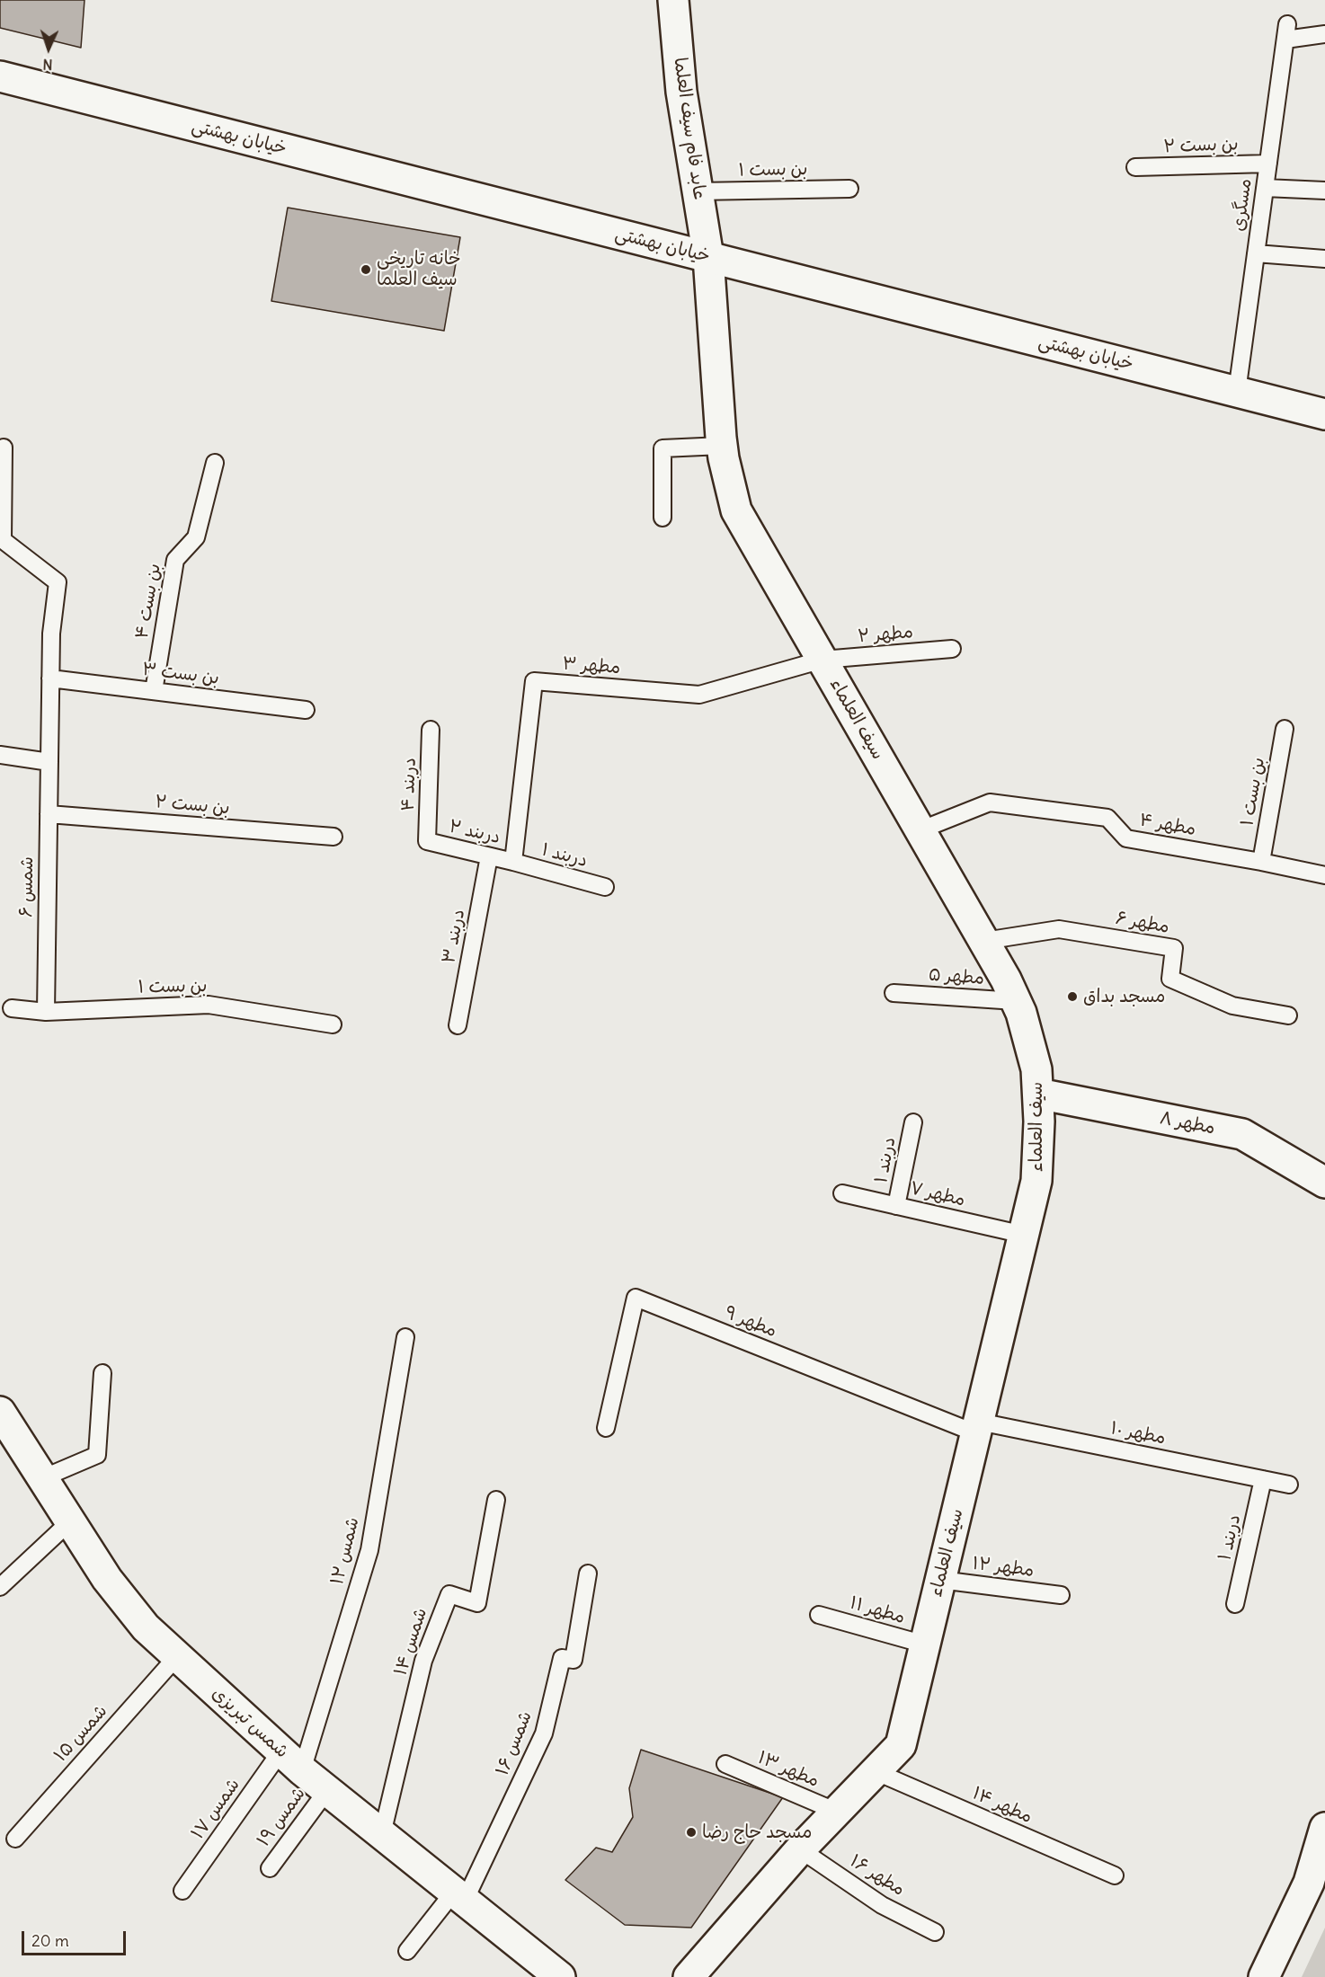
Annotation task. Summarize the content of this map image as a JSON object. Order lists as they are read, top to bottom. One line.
{"streets":{"street":["عابد فام سیف العلما","خیابان بهشتی","سیف العلماء","مطهر ۸","شمس تبریزی"],"lane":["بن بست ۲","بن بست ۱","مسگری","بن بست ۴","مطهر ۲","مطهر ۳","بن بست ۳","دربند ۴","مطهر ۴","دربند ۲","دربند ۱","شمس ۶","مطهر ۶","دربند ۳","مطهر ۵","مطهر ۷","مطهر ۹","مطهر ۱۰","شمس ۱۲","مطهر ۱۲","مطهر ۱۱","شمس ۱۴","شمس ۱۵","شمس ۱۶","مطهر ۱۳","مطهر ۱۴","شمس ۱۷","شمس ۱۹","مطهر ۱۶"]},"crossings":[["عابد فام سیف العلما","خیابان بهشتی"],["عابد فام سیف العلما","بن بست ۱"],["عابد فام سیف العلما","سیف العلماء"],["خیابان بهشتی","مسگری"],["خیابان بهشتی","سیف العلماء"],["بن بست ۲","مسگری"],["بن بست ۲","شمس ۶"],["بن بست ۱","مطهر ۴"],["بن بست ۱","شمس ۶"],["بن بست ۴","بن بست ۳"],["مطهر ۲","مطهر ۳"],["مطهر ۲","سیف العلماء"],["مطهر ۳","سیف العلماء"],["مطهر ۳","دربند ۲"],["مطهر ۳","دربند ۱"],["بن بست ۳","شمس ۶"],["سیف العلماء","مطهر ۴"],["سیف العلماء","مطهر ۶"],["سیف العلماء","مطهر ۵"],["سیف العلماء","مطهر ۸"],["سیف العلماء","مطهر ۷"],["سیف العلماء","مطهر ۹"],["سیف العلماء","مطهر ۱۰"],["سیف العلماء","مطهر ۱۲"],["سیف العلماء","مطهر ۱۱"],["سیف العلماء","مطهر ۱۳"],["سیف العلماء","مطهر ۱۴"],["سیف العلماء","مطهر ۱۶"],["دربند ۴","دربند ۲"],["دربند ۲","دربند ۱"],["دربند ۲","دربند ۳"],["دربند ۱","مطهر ۷"],["دربند ۱","مطهر ۱۰"],["مطهر ۹","مطهر ۱۰"],["شمس ۱۲","شمس تبریزی"],["شمس ۱۲","شمس ۱۷"],["شمس ۱۴","شمس تبریزی"],["شمس تبریزی","شمس ۱۵"],["شمس تبریزی","شمس ۱۶"],["شمس تبریزی","شمس ۱۷"],["شمس تبریزی","شمس ۱۹"]],"places":["خانه تاریخی سیف العلما","مسجد بداق","مسجد حاج رضا"],"scale_bar":"20 m","north":"bottom"}
